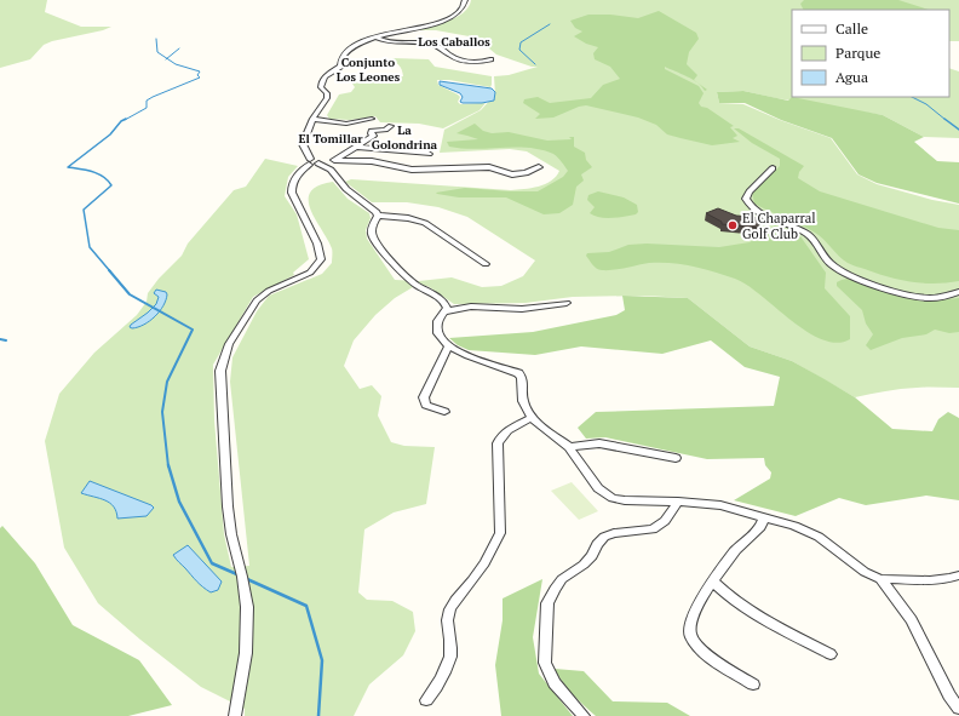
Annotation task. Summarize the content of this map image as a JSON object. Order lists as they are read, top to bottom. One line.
{"districts":["Los Caballos","Conjunto Los Leones","La Golondrina","El Tomillar"],"places":["El Chaparral Golf Club"],"legend":["Calle","Parque","Agua"]}
